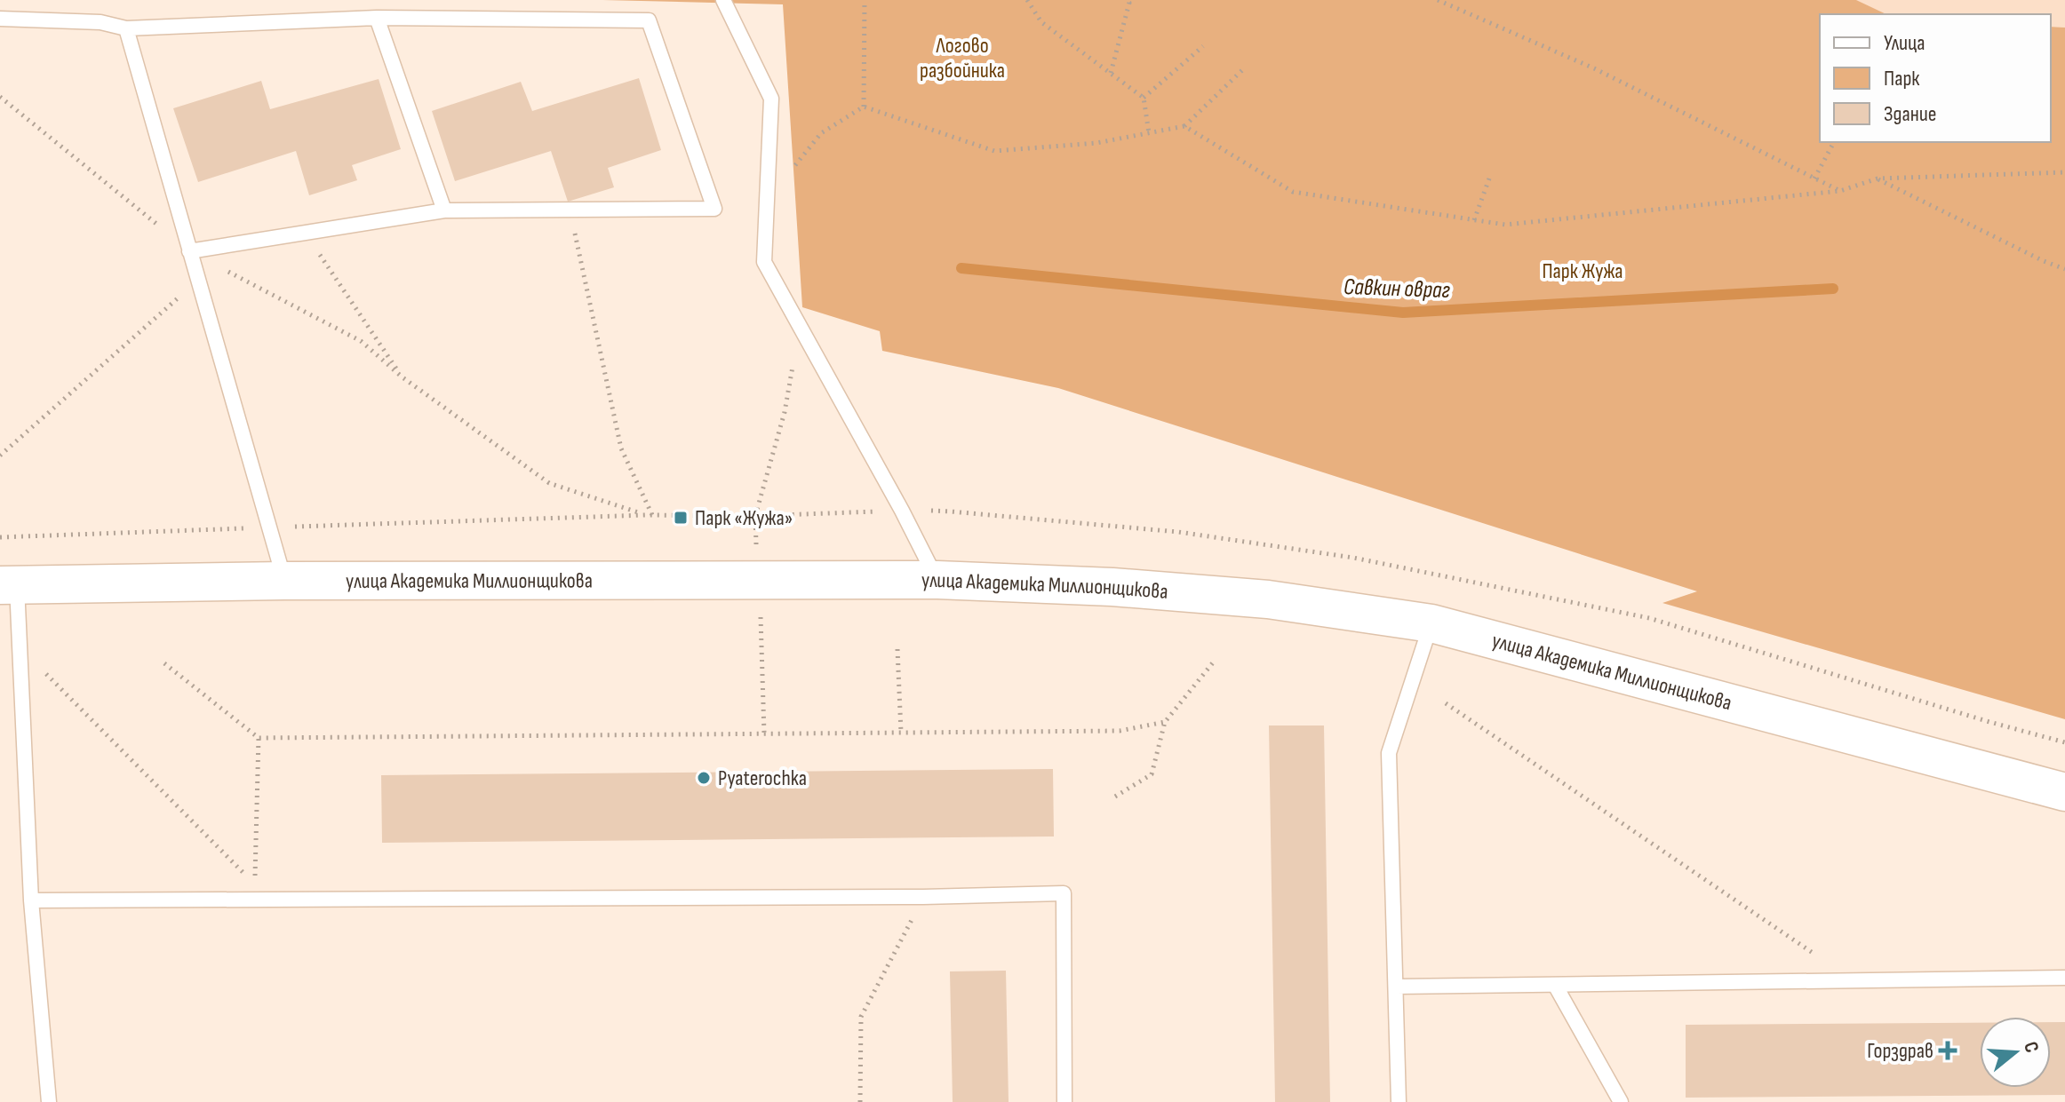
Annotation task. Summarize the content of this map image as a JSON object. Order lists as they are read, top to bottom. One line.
{"streets":{"street":["улица Академика Миллионщикова"]},"water":["Савкин овраг"],"parks":["Логово разбойника","Парк Жужа"],"places":{"transit":["Парк «Жужа»"],"other":["Pyaterochka"],"health":["Горздрав"]},"legend":["Улица","Парк","Здание"],"north":"right"}
